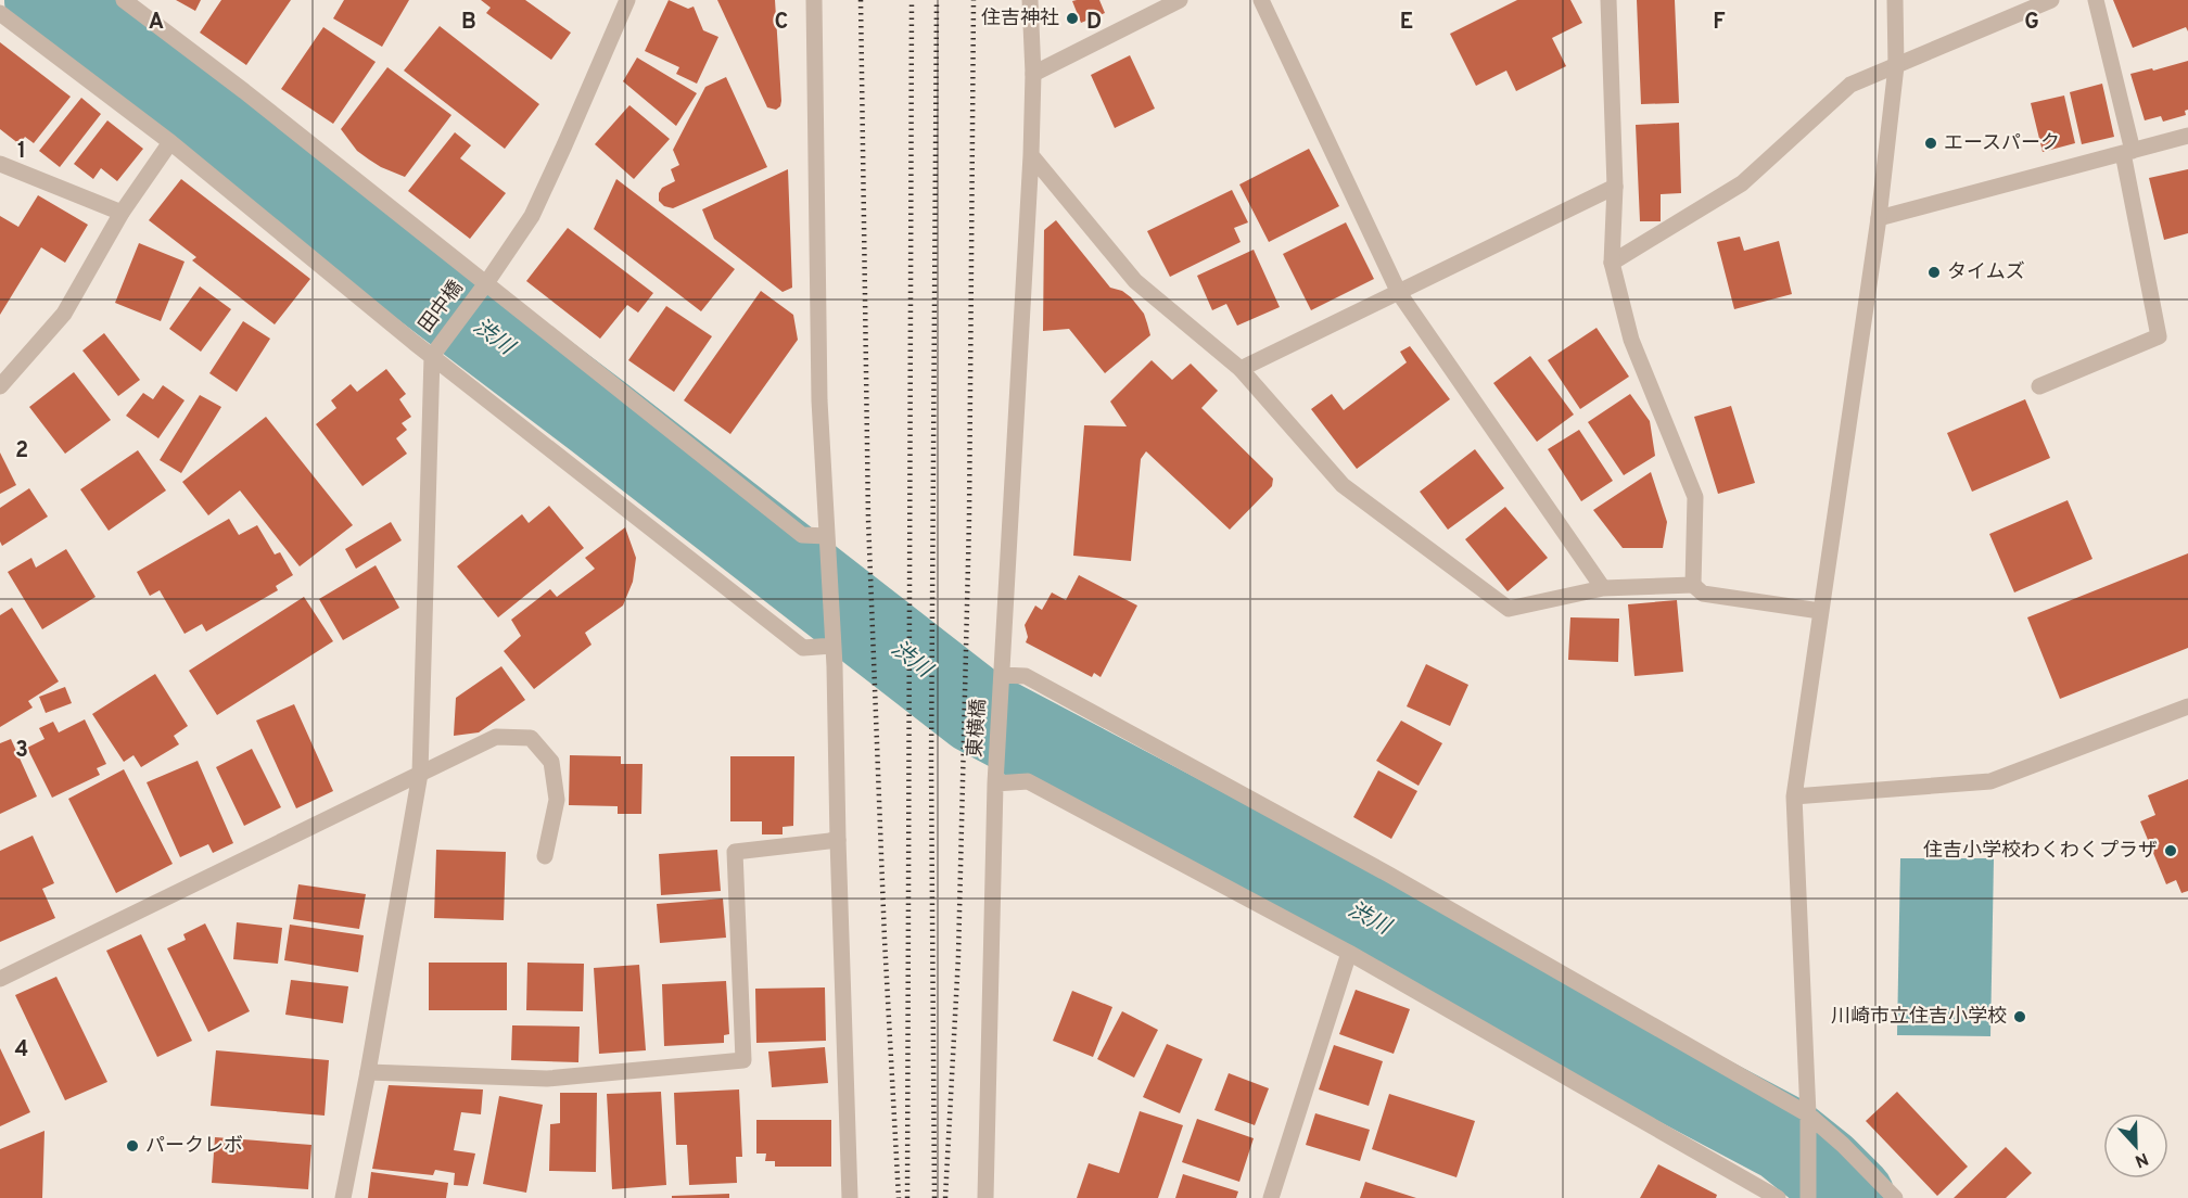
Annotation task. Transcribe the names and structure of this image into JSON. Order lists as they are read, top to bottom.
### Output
{
  "streets": {
    "street": ["田中橋", "東横橋"]
  },
  "water": ["渋川"],
  "places": [
    "住吉神社",
    "エースパーク",
    "タイムズ",
    "住吉小学校わくわくプラザ",
    "川崎市立住吉小学校",
    "パークレボ"
  ],
  "north": "bottom",
  "grid": {
    "columns": [
      "A",
      "B",
      "C",
      "D",
      "E",
      "F",
      "G"
    ],
    "rows": [
      "1",
      "2",
      "3",
      "4"
    ]
  }
}
